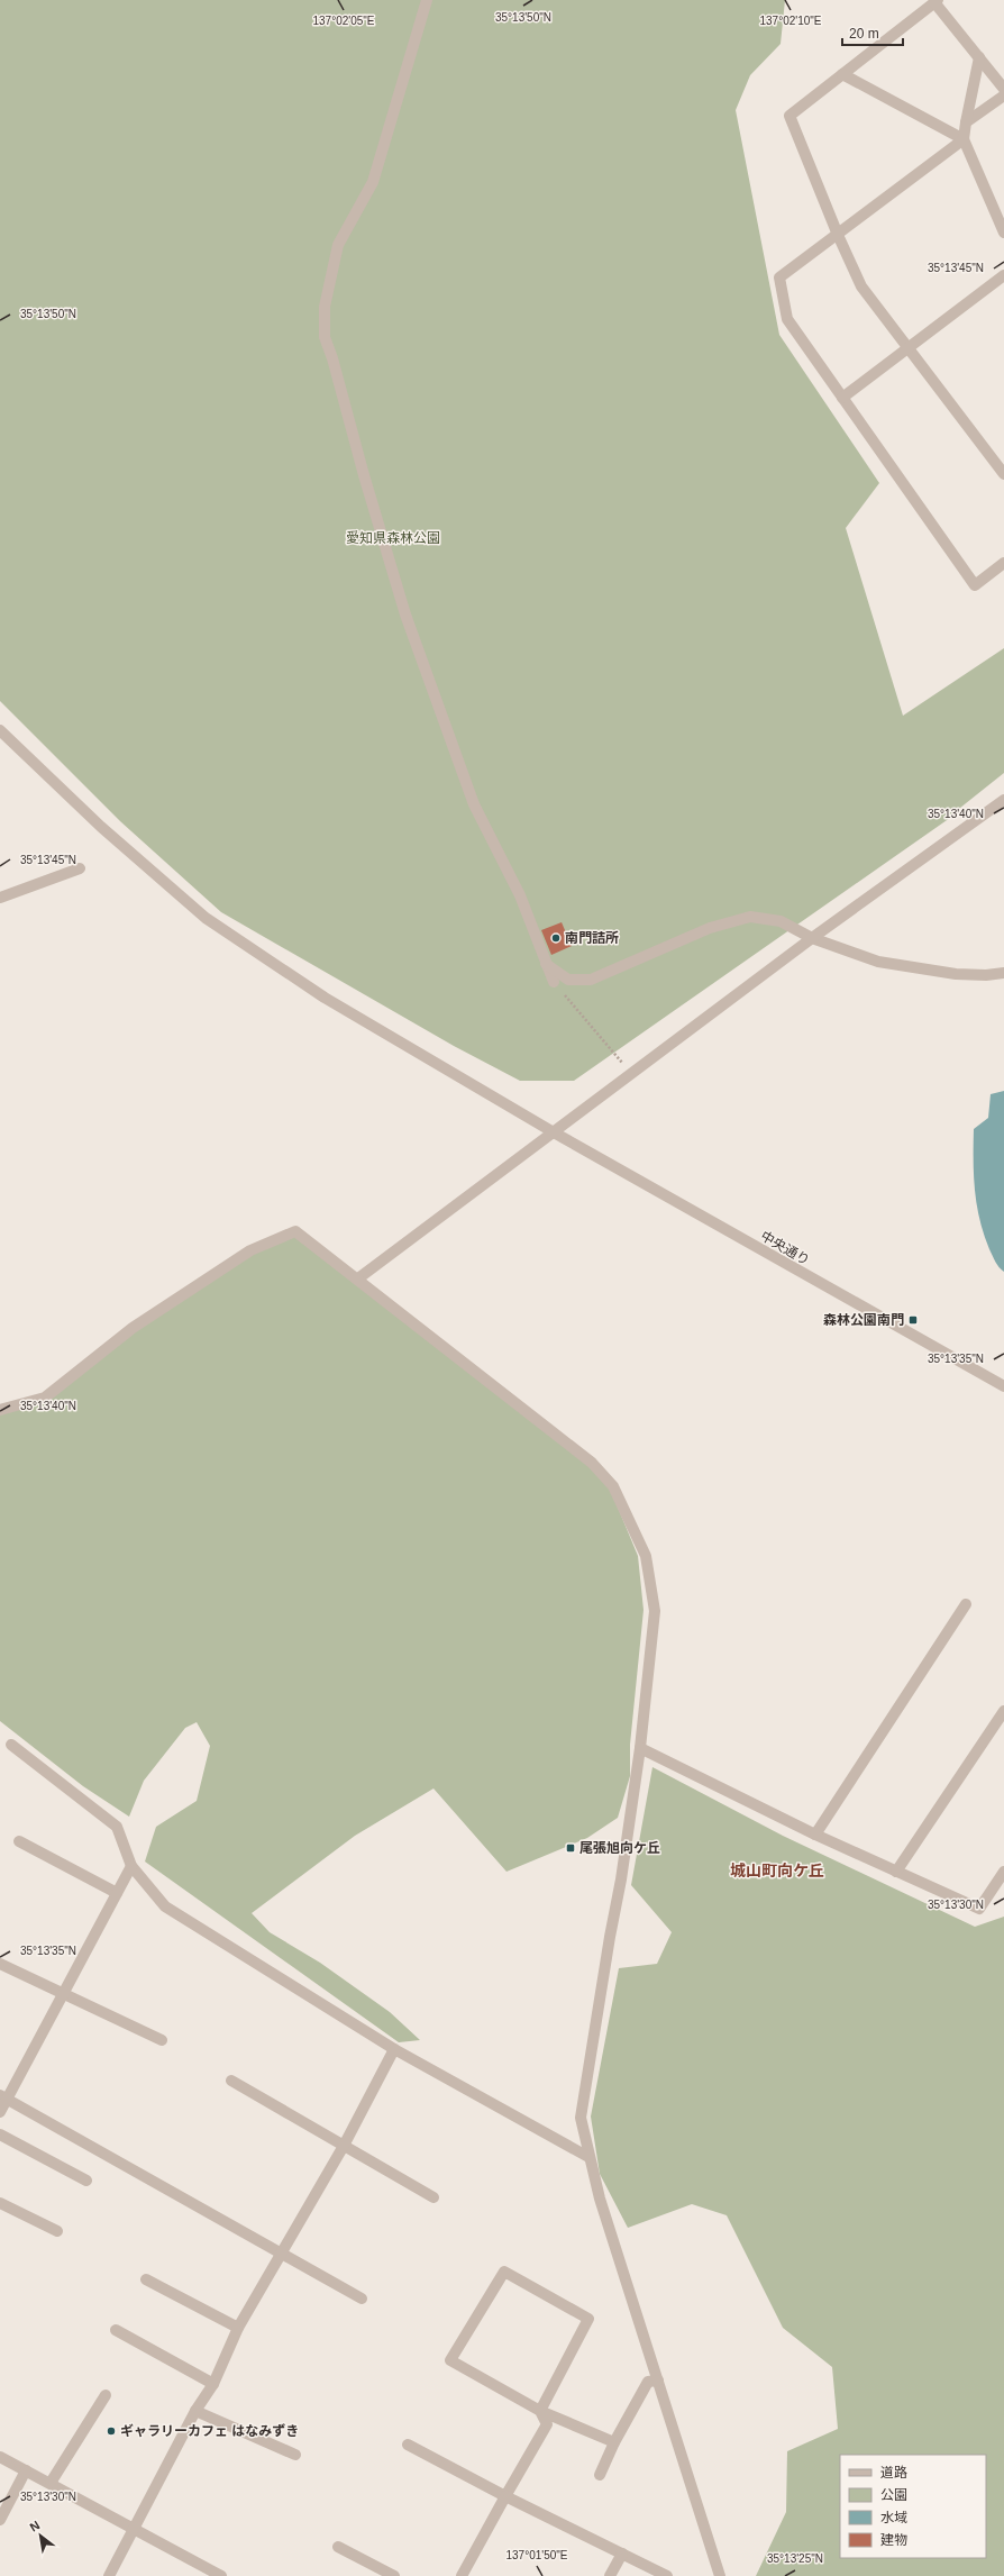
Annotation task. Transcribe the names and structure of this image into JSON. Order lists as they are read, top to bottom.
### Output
{
  "streets": {
    "street": ["中央通り"]
  },
  "districts": ["城山町向ケ丘"],
  "parks": ["愛知県森林公園"],
  "places": {
    "other": ["南門詰所", "ギャラリーカフェ はなみずき"],
    "transit": ["森林公園南門", "尾張旭向ケ丘"]
  },
  "legend": [
    "道路",
    "公園",
    "水域",
    "建物"
  ],
  "scale_bar": "20 m",
  "north": "top left",
  "coordinates": [
    "35°13'50\"N",
    "137°02'05\"E",
    "137°02'10\"E",
    "35°13'45\"N",
    "35°13'40\"N",
    "35°13'35\"N",
    "35°13'30\"N",
    "137°01'50\"E",
    "35°13'25\"N"
  ]
}
